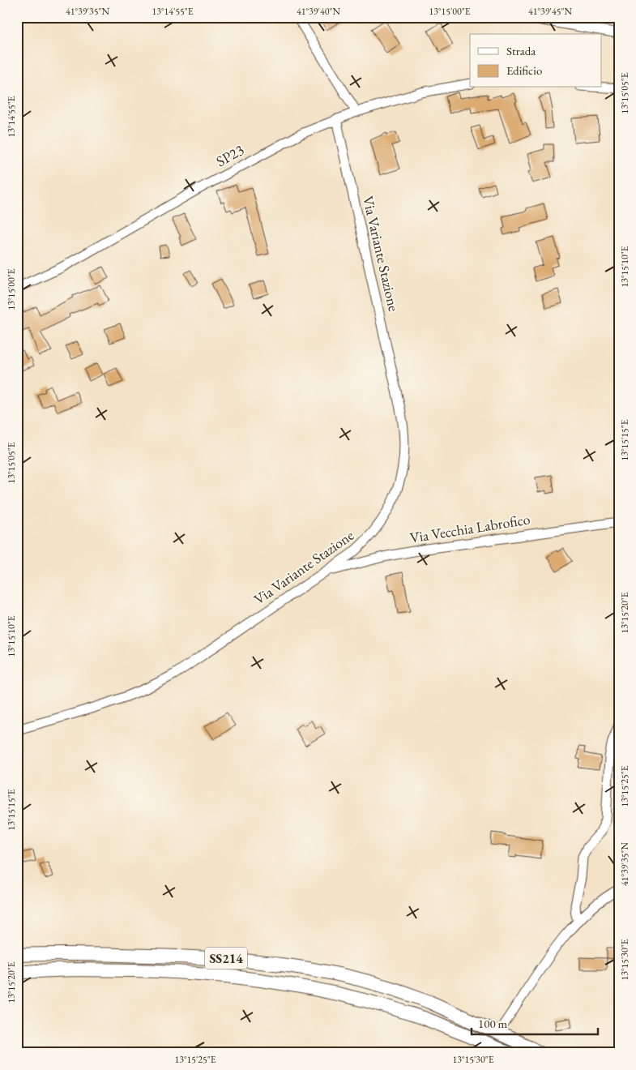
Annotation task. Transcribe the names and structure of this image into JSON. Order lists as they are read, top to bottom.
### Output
{
  "streets": {
    "highway": ["SS214"],
    "street": ["SP23", "Via Variante Stazione", "Via Vecchia Labrofico"]
  },
  "crossings": [
    ["SP23", "Via Variante Stazione"],
    ["Via Variante Stazione", "Via Vecchia Labrofico"]
  ],
  "legend": ["Strada", "Edificio"],
  "scale_bar": "100 m",
  "coordinates": [
    "41°39'35\"N",
    "13°14'55\"E",
    "41°39'40\"N",
    "13°15'00\"E",
    "41°39'45\"N",
    "13°15'05\"E",
    "13°15'10\"E",
    "13°15'15\"E",
    "13°15'20\"E",
    "13°15'25\"E",
    "13°15'30\"E"
  ]
}
